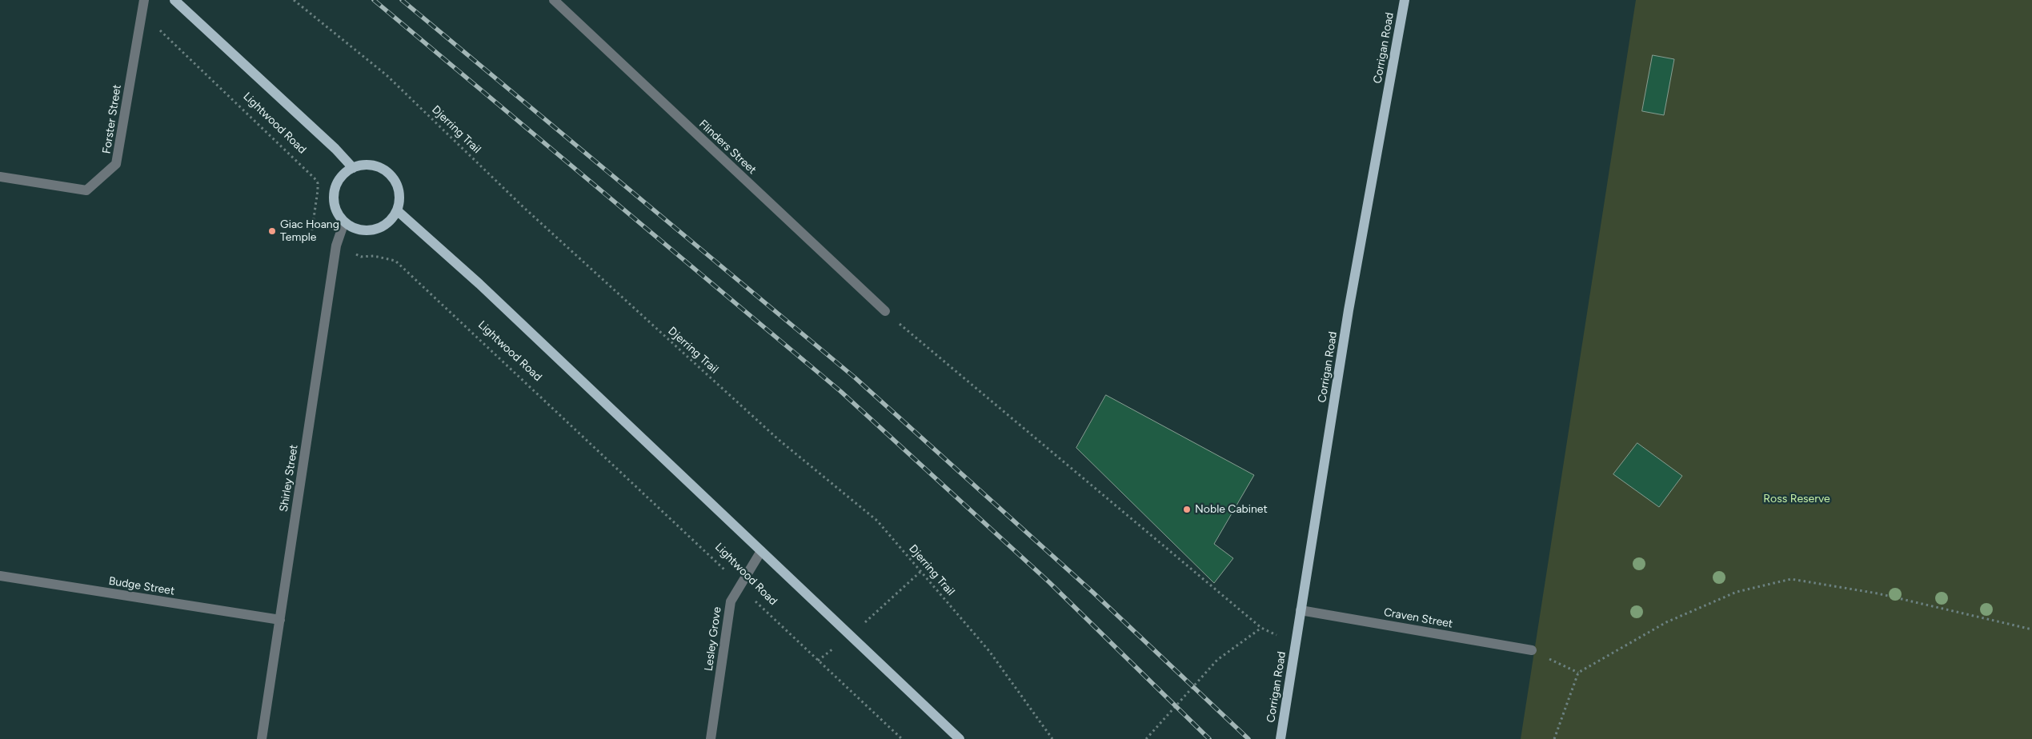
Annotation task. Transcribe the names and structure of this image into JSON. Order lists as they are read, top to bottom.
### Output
{
  "streets": {
    "main road": ["Corrigan Road", "Lightwood Road"],
    "street": [
      "Forster Street",
      "Flinders Street",
      "Shirley Street",
      "Budge Street",
      "Craven Street",
      "Lesley Grove"
    ],
    "path": ["Djerring Trail"]
  },
  "crossings": [
    ["Corrigan Road", "Craven Street"],
    ["Forster Street", "Lightwood Road"],
    ["Lightwood Road", "Shirley Street"],
    ["Lightwood Road", "Lesley Grove"],
    ["Shirley Street", "Budge Street"]
  ],
  "parks": ["Ross Reserve"],
  "places": ["Giac Hoang Temple", "Noble Cabinet"]
}
